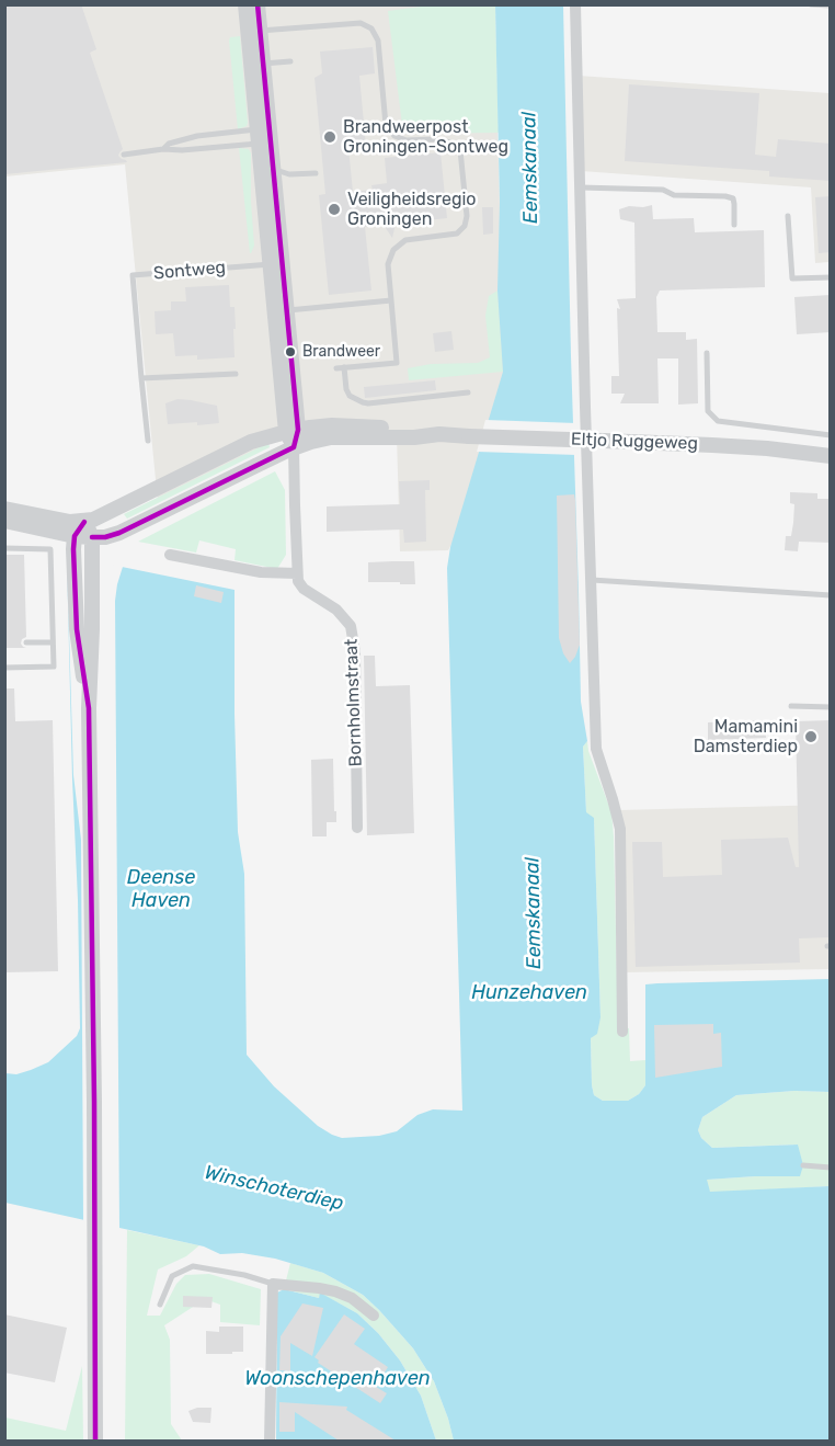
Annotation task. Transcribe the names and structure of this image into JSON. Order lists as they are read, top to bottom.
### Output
{
  "streets": {
    "street": ["Eltjo Ruggeweg", "Bornholmstraat"],
    "lane": ["Sontweg"]
  },
  "water": [
    "Eemskanaal",
    "Deense Haven",
    "Hunzehaven",
    "Winschoterdiep",
    "Woonschepenhaven"
  ],
  "places": [
    "Brandweerpost Groningen-Sontweg",
    "Veiligheidsregio Groningen",
    "Brandweer",
    "Mamamini Damsterdiep"
  ]
}
